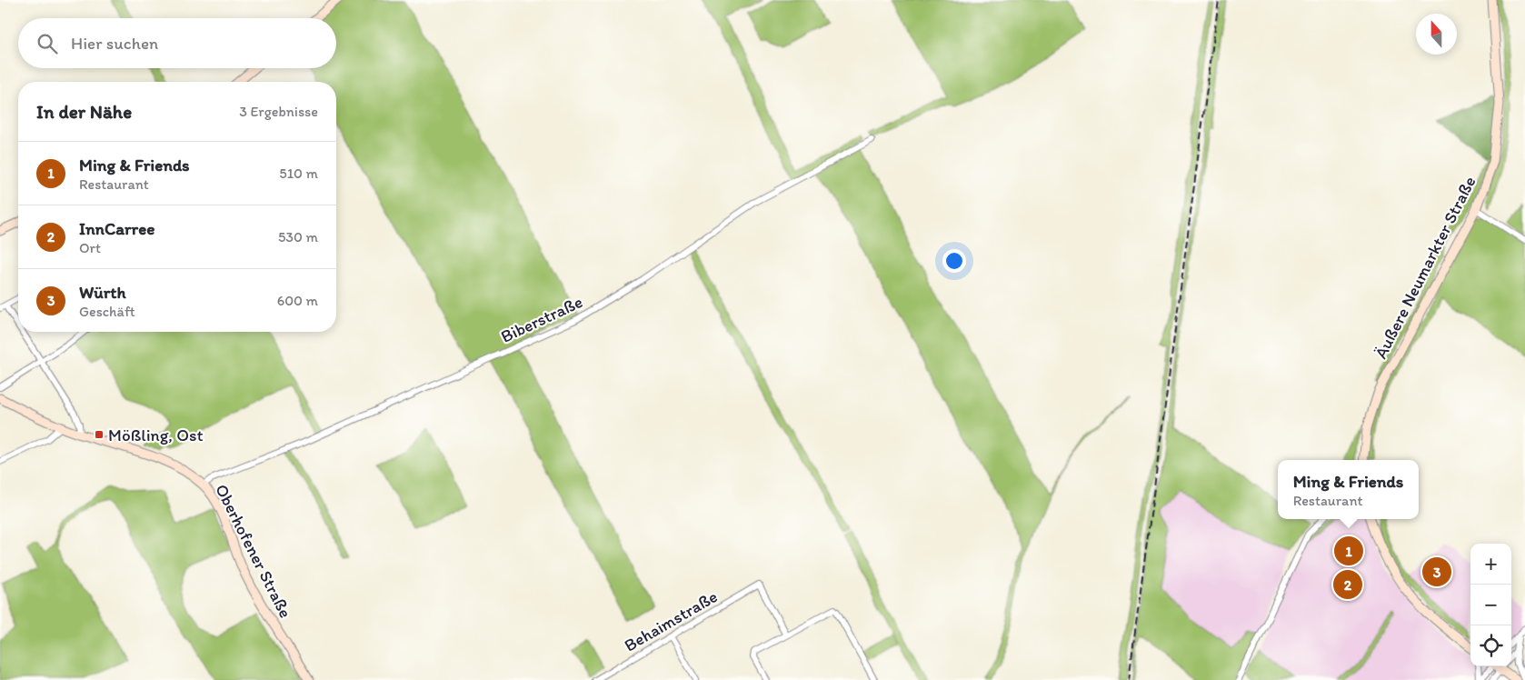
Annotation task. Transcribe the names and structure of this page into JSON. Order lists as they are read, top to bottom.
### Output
{
  "streets": {
    "main road": ["Äußere Neumarkter Straße", "Oberhofener Straße"],
    "street": ["Biberstraße", "Behaimstraße"]
  },
  "crossings": [
    ["Biberstraße", "Oberhofener Straße"]
  ],
  "places": {
    "transit": ["Mößling, Ost"]
  },
  "north": "top",
  "page": {
    "search": "Hier suchen",
    "heading": ["In der Nähe", "3 Ergebnisse"],
    "list": [
      {
        "mark": "1",
        "name": "Ming & Friends",
        "note": "Restaurant",
        "value": "510 m"
      },
      {
        "mark": "2",
        "name": "InnCarree",
        "note": "Ort",
        "value": "530 m"
      },
      {
        "mark": "3",
        "name": "Würth",
        "note": "Geschäft",
        "value": "600 m"
      }
    ],
    "popup": ["Ming & Friends", "Restaurant"],
    "pins": ["1", "3", "2"],
    "map_buttons": ["+", "−"]
  }
}
